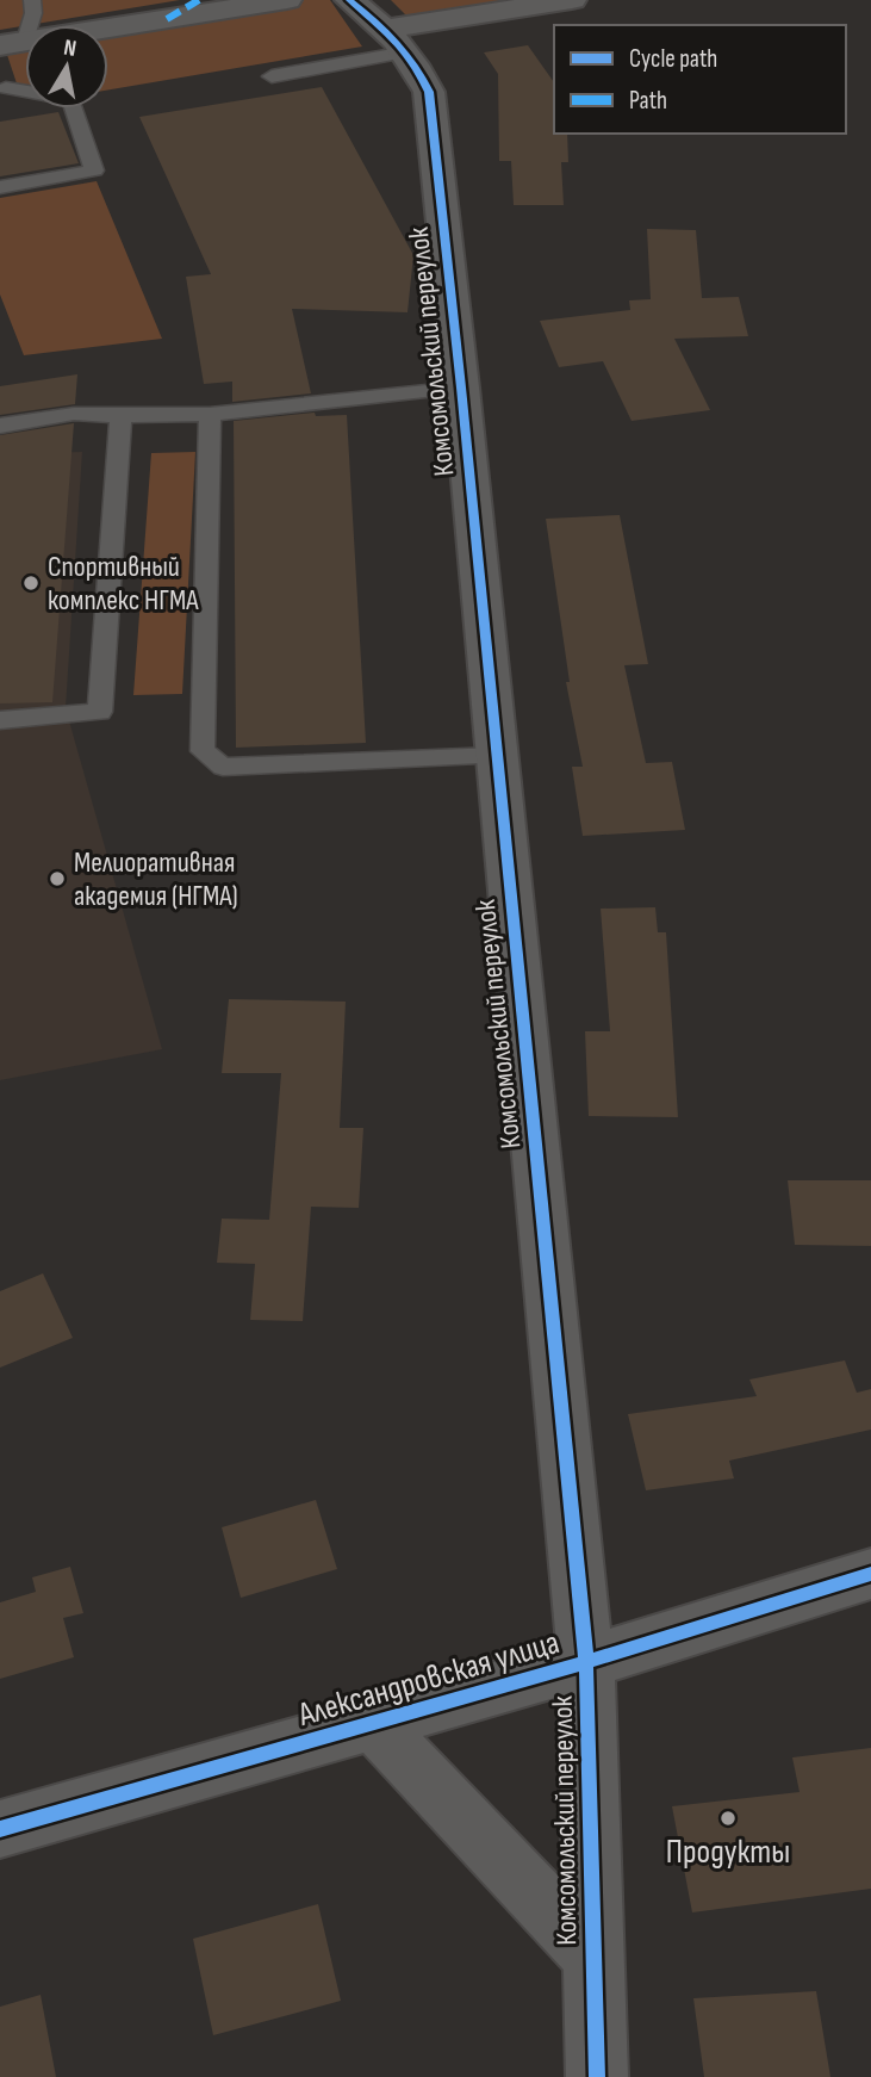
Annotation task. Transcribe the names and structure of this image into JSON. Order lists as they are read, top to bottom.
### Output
{
  "streets": {
    "street": ["Комсомольский переулок", "Александровская улица"]
  },
  "crossings": [
    ["Комсомольский переулок", "Александровская улица"]
  ],
  "places": ["Спортивный комплекс НГМА", "Мелиоративная академия (НГМА)", "Продукты"],
  "legend": ["Cycle path", "Path"],
  "north": "top"
}
